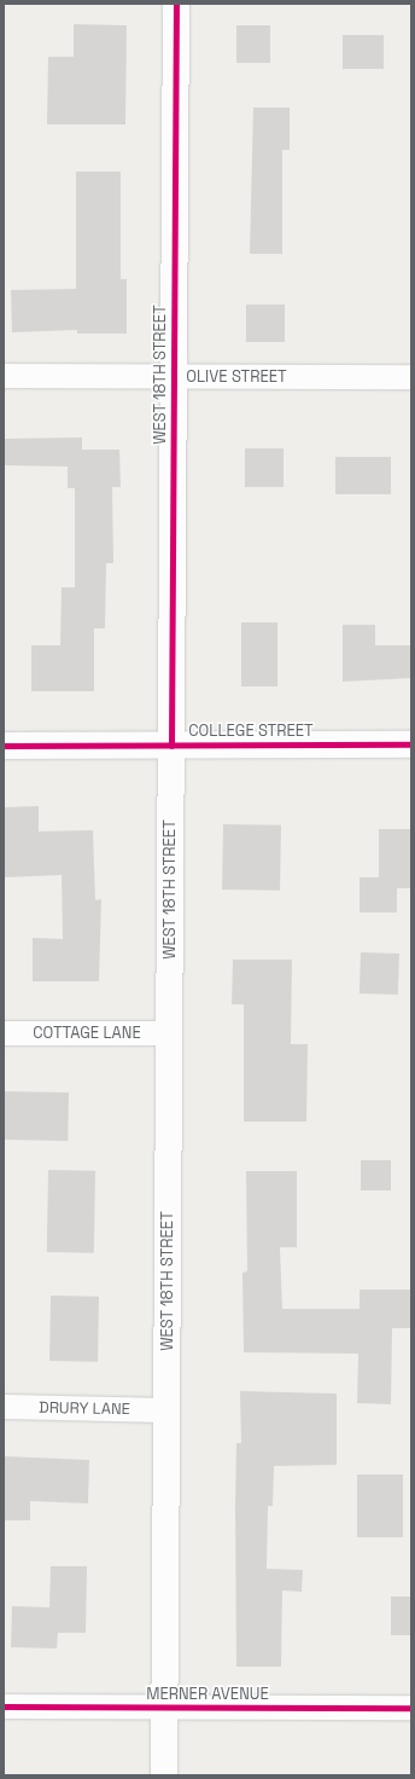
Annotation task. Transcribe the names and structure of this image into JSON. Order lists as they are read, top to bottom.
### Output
{
  "streets": {
    "main road": ["WEST 18TH STREET", "COLLEGE STREET"],
    "street": [
      "OLIVE STREET",
      "COTTAGE LANE",
      "DRURY LANE",
      "MERNER AVENUE"
    ]
  },
  "crossings": [
    ["WEST 18TH STREET", "OLIVE STREET"],
    ["WEST 18TH STREET", "COLLEGE STREET"],
    ["WEST 18TH STREET", "COTTAGE LANE"],
    ["WEST 18TH STREET", "DRURY LANE"],
    ["WEST 18TH STREET", "MERNER AVENUE"]
  ]
}
